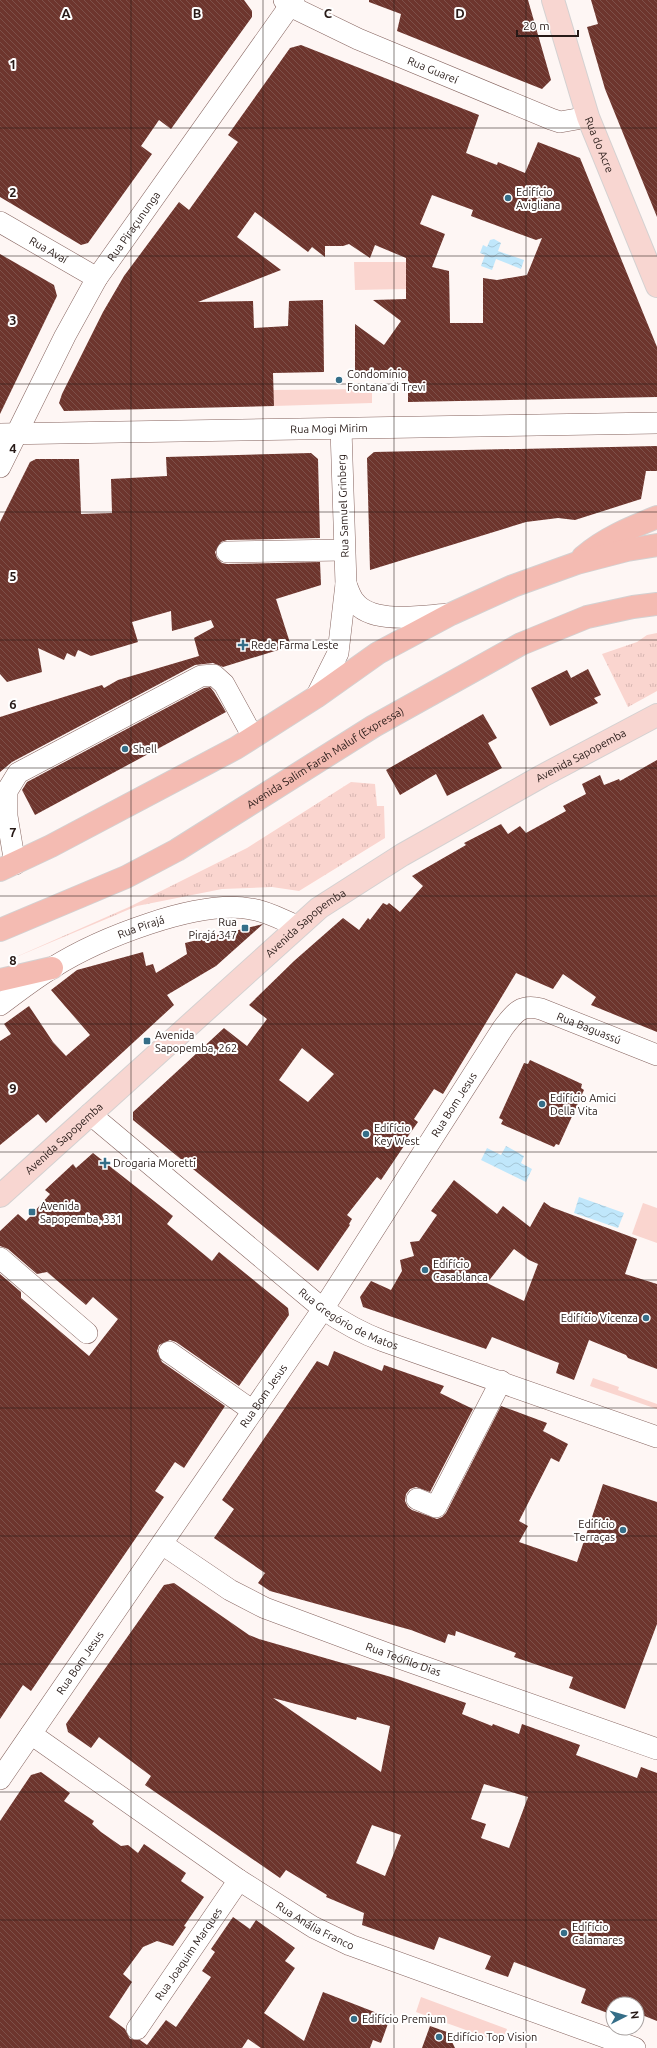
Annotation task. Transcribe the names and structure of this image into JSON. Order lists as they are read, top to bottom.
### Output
{
  "streets": {
    "highway": ["Avenida Salim Farah Maluf (Expressa)"],
    "main road": ["Rua do Acre", "Avenida Sapopemba"],
    "street": [
      "Rua Guareí",
      "Rua Piraçununga",
      "Rua Avaí",
      "Rua Mogi Mirim",
      "Rua Samuel Grinberg",
      "Rua Pirajá",
      "Rua Baguassú",
      "Rua Bom Jesus",
      "Rua Gregório de Matos",
      "Rua Teófilo Dias",
      "Rua Anália Franco",
      "Rua Joaquim Marques"
    ]
  },
  "crossings": [
    ["Rua Guareí", "Rua do Acre"],
    ["Rua Guareí", "Rua Piraçununga"],
    ["Rua Piraçununga", "Rua Avaí"],
    ["Rua Piraçununga", "Rua Mogi Mirim"],
    ["Rua Mogi Mirim", "Rua Samuel Grinberg"],
    ["Avenida Sapopemba", "Rua Pirajá"],
    ["Avenida Sapopemba", "Rua Gregório de Matos"],
    ["Rua Baguassú", "Rua Bom Jesus"],
    ["Rua Bom Jesus", "Rua Gregório de Matos"],
    ["Rua Bom Jesus", "Rua Teófilo Dias"],
    ["Rua Bom Jesus", "Rua Anália Franco"],
    ["Rua Anália Franco", "Rua Joaquim Marques"]
  ],
  "places": {
    "other": [
      "Edifício Avigliana",
      "Condomínio Fontana di Trevi",
      "Shell",
      "Edifício Amici Della Vita",
      "Edifício Key West",
      "Edifício Casablanca",
      "Edifício Vicenza",
      "Edifício Terraças",
      "Edifício Calamares",
      "Edifício Premium",
      "Edifício Top Vision"
    ],
    "health": ["Rede Farma Leste", "Drogaria Moretti"],
    "transit": ["Rua Pirajá 347", "Avenida Sapopemba, 262", "Avenida Sapopemba, 331"]
  },
  "scale_bar": "20 m",
  "north": "right",
  "grid": {
    "columns": [
      "A",
      "B",
      "C",
      "D"
    ],
    "rows": [
      "1",
      "2",
      "3",
      "4",
      "5",
      "6",
      "7",
      "8",
      "9"
    ]
  }
}
